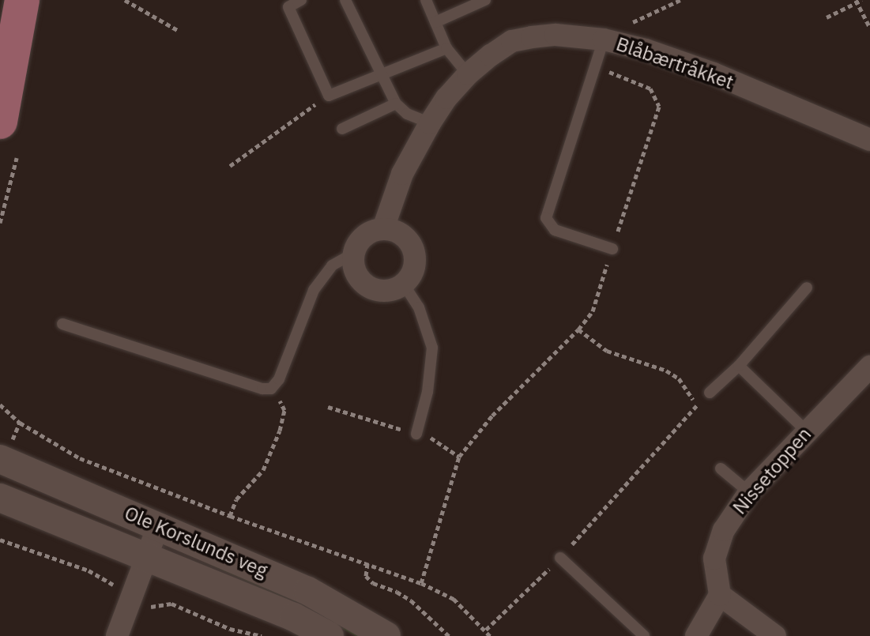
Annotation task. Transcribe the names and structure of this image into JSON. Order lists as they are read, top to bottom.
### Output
{
  "streets": {
    "street": ["Blåbærtråkket", "Nissetoppen", "Ole Korslunds veg"]
  }
}
